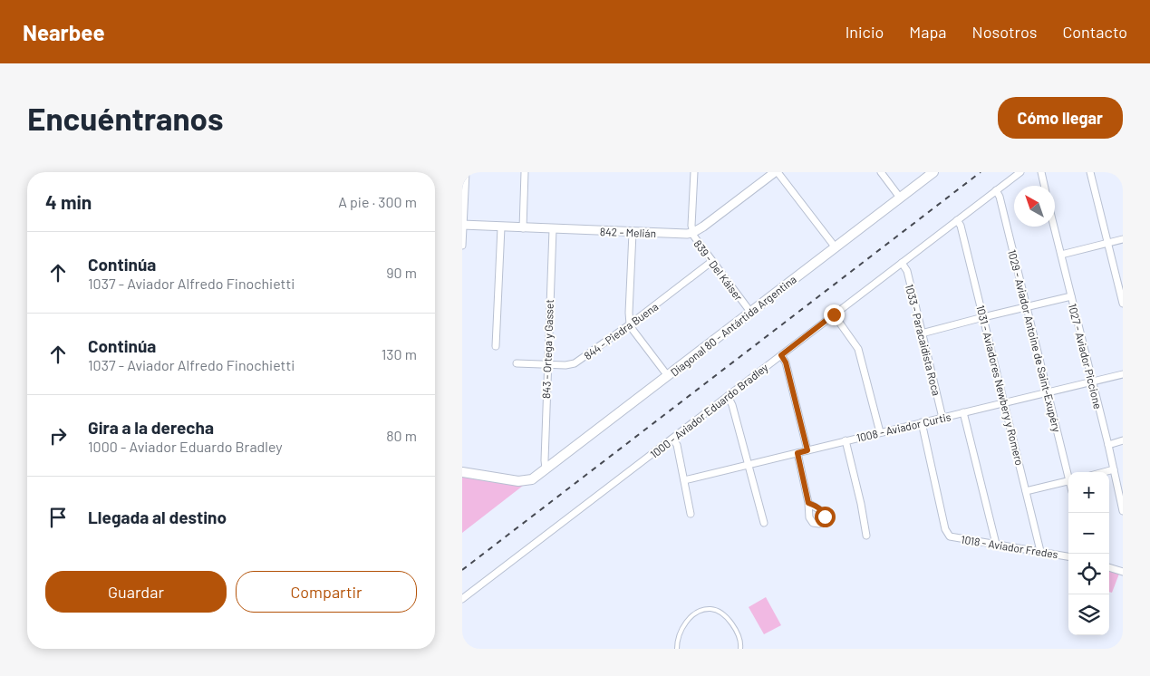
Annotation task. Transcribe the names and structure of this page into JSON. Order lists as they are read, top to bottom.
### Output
{
  "streets": {
    "main road": ["Diagonal 80 - Antártida Argentina"],
    "street": [
      "842 - Melián",
      "839 - Del Káiser",
      "844 - Piedra Buena",
      "1033 - Paracaidista Roca",
      "1029 - Aviador Antoine de Saint-Exupéry",
      "843 - Ortega y Gasset",
      "1027 - Aviador Piccione",
      "1031 - Aviadores Newbery y Romero",
      "1000 - Aviador Eduardo Bradley",
      "1008 - Aviador Curtis",
      "1018 - Aviador Fredes"
    ]
  },
  "crossings": [
    ["842 - Melián", "839 - Del Káiser"],
    ["842 - Melián", "843 - Ortega y Gasset"],
    ["839 - Del Káiser", "Diagonal 80 - Antártida Argentina"],
    ["839 - Del Káiser", "844 - Piedra Buena"],
    ["Diagonal 80 - Antártida Argentina", "843 - Ortega y Gasset"],
    ["844 - Piedra Buena", "843 - Ortega y Gasset"],
    ["1033 - Paracaidista Roca", "1000 - Aviador Eduardo Bradley"],
    ["1033 - Paracaidista Roca", "1008 - Aviador Curtis"],
    ["1029 - Aviador Antoine de Saint-Exupéry", "1000 - Aviador Eduardo Bradley"],
    ["1029 - Aviador Antoine de Saint-Exupéry", "1008 - Aviador Curtis"],
    ["1027 - Aviador Piccione", "1008 - Aviador Curtis"],
    ["1031 - Aviadores Newbery y Romero", "1000 - Aviador Eduardo Bradley"],
    ["1031 - Aviadores Newbery y Romero", "1008 - Aviador Curtis"],
    ["1031 - Aviadores Newbery y Romero", "1018 - Aviador Fredes"],
    ["1008 - Aviador Curtis", "1018 - Aviador Fredes"]
  ],
  "north": "top left",
  "page": {
    "header": "Nearbee",
    "nav": [
      "Inicio",
      "Mapa",
      "Nosotros",
      "Contacto"
    ],
    "buttons": [
      "Cómo llegar",
      ["Guardar", "Compartir"]
    ],
    "title": "Encuéntranos",
    "heading": ["4 min", "A pie · 300 m"],
    "list": [
      ["Continúa", "1037 - Aviador Alfredo Finochietti", "90 m"],
      ["Continúa", "1037 - Aviador Alfredo Finochietti", "130 m"],
      ["Gira a la derecha", "1000 - Aviador Eduardo Bradley", "80 m"],
      "Llegada al destino"
    ],
    "map_buttons": ["+", "−"]
  }
}
